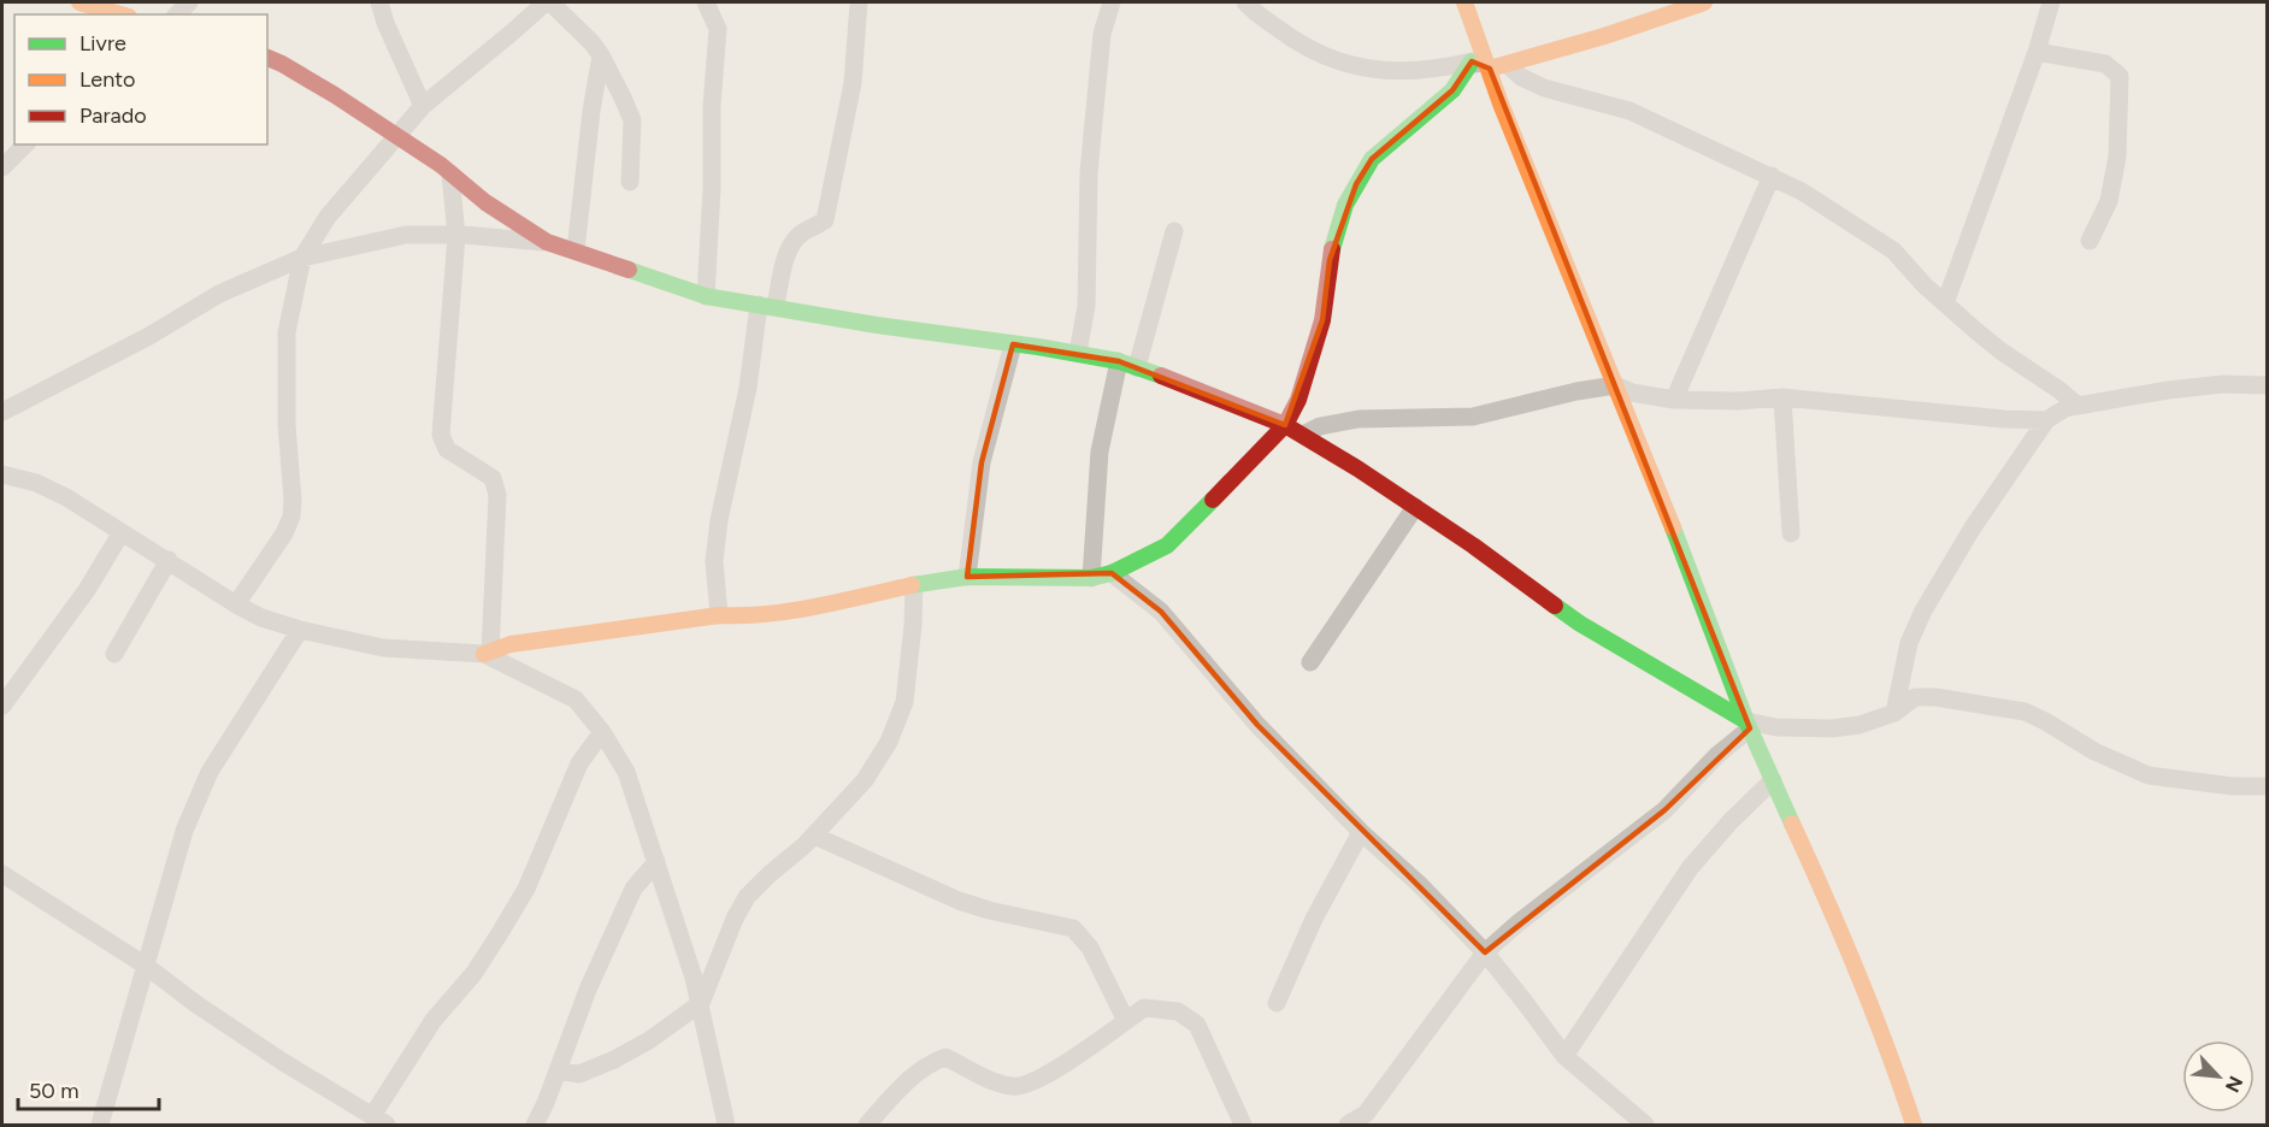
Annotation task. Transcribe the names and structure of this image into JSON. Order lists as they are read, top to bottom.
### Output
{
  "legend": ["Livre", "Lento", "Parado"],
  "scale_bar": "50 m",
  "north": "bottom right"
}
